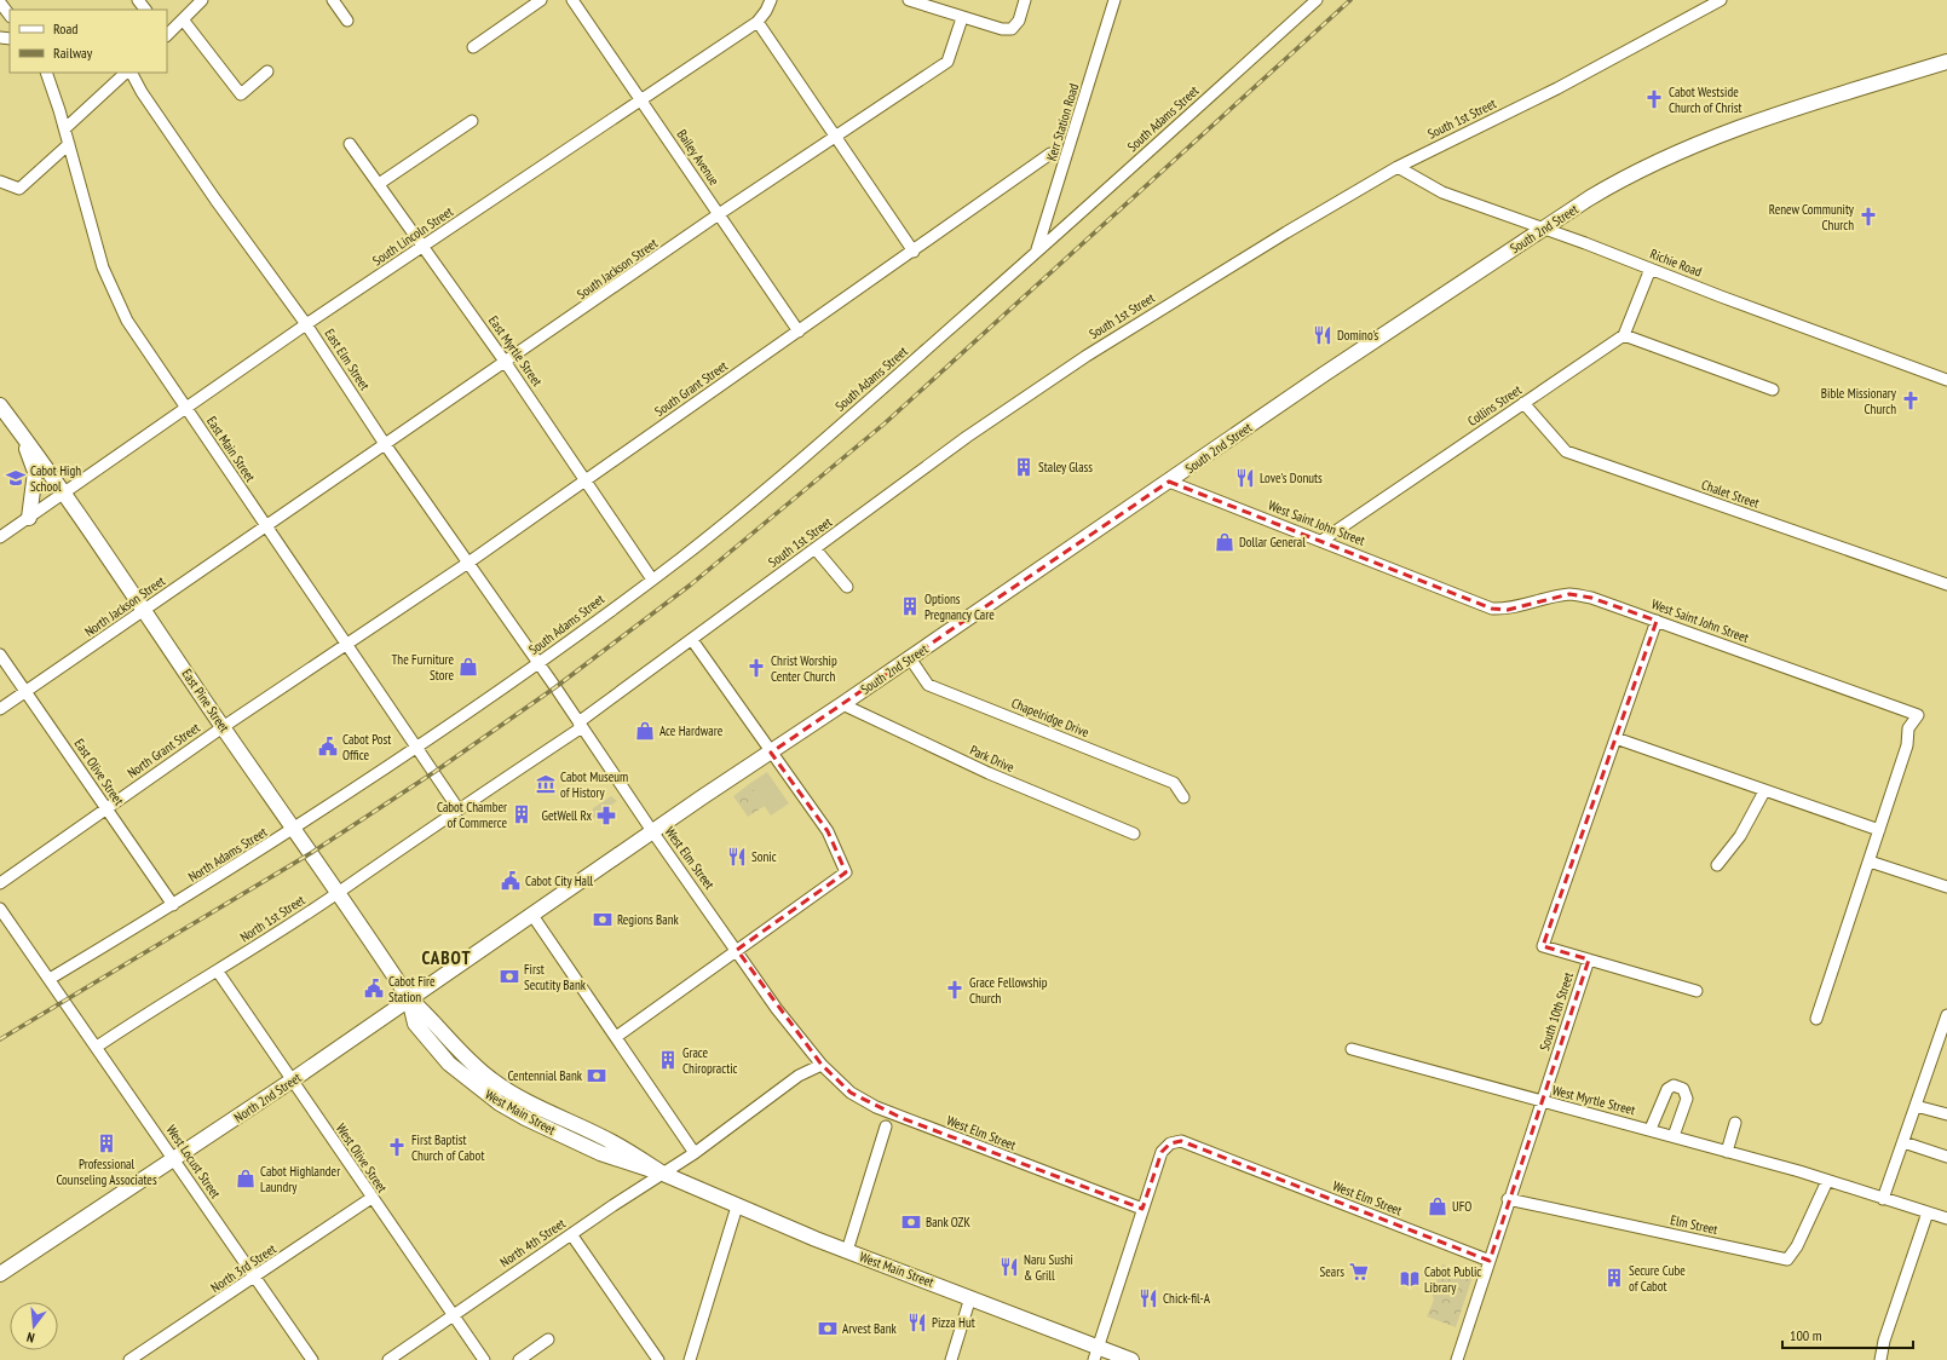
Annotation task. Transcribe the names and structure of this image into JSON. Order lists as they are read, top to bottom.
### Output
{
  "streets": {
    "main road": [
      "South 2nd Street",
      "East Pine Street",
      "North 2nd Street",
      "West Main Street"
    ],
    "street": [
      "South Adams Street",
      "South 1st Street",
      "Kerr Station Road",
      "Bailey Avenue",
      "South Lincoln Street",
      "Richie Road",
      "South Jackson Street",
      "East Myrtle Street",
      "East Elm Street",
      "South Grant Street",
      "Collins Street",
      "East Main Street",
      "Chalet Street",
      "West Saint John Street",
      "North Jackson Street",
      "Chapelridge Drive",
      "North Grant Street",
      "Park Drive",
      "East Olive Street",
      "North Adams Street",
      "West Elm Street",
      "North 1st Street",
      "South 10th Street",
      "West Myrtle Street",
      "West Olive Street",
      "West Locust Street",
      "Elm Street",
      "North 4th Street",
      "North 3rd Street"
    ]
  },
  "crossings": [
    ["South Adams Street", "Kerr Station Road"],
    ["South Adams Street", "East Myrtle Street"],
    ["South Adams Street", "East Elm Street"],
    ["South Adams Street", "East Main Street"],
    ["South Adams Street", "North Adams Street"],
    ["South Adams Street", "West Elm Street"],
    ["South 1st Street", "Richie Road"],
    ["South 1st Street", "East Main Street"],
    ["South 1st Street", "West Elm Street"],
    ["South 1st Street", "North 1st Street"],
    ["Bailey Avenue", "South Lincoln Street"],
    ["Bailey Avenue", "South Jackson Street"],
    ["Bailey Avenue", "South Grant Street"],
    ["South 2nd Street", "Richie Road"],
    ["South 2nd Street", "West Saint John Street"],
    ["South 2nd Street", "Chapelridge Drive"],
    ["South 2nd Street", "Park Drive"],
    ["South 2nd Street", "West Elm Street"],
    ["South 2nd Street", "North 2nd Street"],
    ["South Lincoln Street", "East Myrtle Street"],
    ["South Lincoln Street", "East Elm Street"],
    ["South Lincoln Street", "East Main Street"],
    ["South Lincoln Street", "East Pine Street"],
    ["South Jackson Street", "East Myrtle Street"],
    ["South Jackson Street", "East Elm Street"],
    ["South Jackson Street", "East Main Street"],
    ["South Jackson Street", "North Jackson Street"],
    ["East Myrtle Street", "South Grant Street"],
    ["East Elm Street", "South Grant Street"],
    ["East Elm Street", "West Elm Street"],
    ["South Grant Street", "East Main Street"],
    ["South Grant Street", "North Grant Street"],
    ["Collins Street", "Chalet Street"],
    ["Collins Street", "West Saint John Street"],
    ["East Main Street", "North Jackson Street"],
    ["East Main Street", "North Grant Street"],
    ["East Main Street", "North Adams Street"],
    ["East Main Street", "North 1st Street"],
    ["West Saint John Street", "South 10th Street"],
    ["North Jackson Street", "East Pine Street"],
    ["North Jackson Street", "East Olive Street"],
    ["East Pine Street", "North Grant Street"],
    ["East Pine Street", "North Adams Street"],
    ["East Pine Street", "North 1st Street"],
    ["East Pine Street", "North 2nd Street"],
    ["East Pine Street", "West Main Street"],
    ["North Grant Street", "East Olive Street"],
    ["East Olive Street", "North Adams Street"],
    ["North Adams Street", "West Locust Street"],
    ["West Elm Street", "South 10th Street"],
    ["West Elm Street", "North 4th Street"],
    ["North 1st Street", "West Olive Street"],
    ["North 1st Street", "West Locust Street"],
    ["South 10th Street", "West Myrtle Street"],
    ["South 10th Street", "Elm Street"],
    ["North 2nd Street", "West Main Street"],
    ["North 2nd Street", "West Olive Street"],
    ["North 2nd Street", "West Locust Street"],
    ["West Myrtle Street", "Elm Street"],
    ["West Main Street", "North 4th Street"],
    ["West Olive Street", "North 4th Street"],
    ["West Olive Street", "North 3rd Street"],
    ["West Locust Street", "North 3rd Street"]
  ],
  "districts": ["CABOT"],
  "places": {
    "church": [
      "Cabot Westside Church of Christ",
      "Renew Community Church",
      "Bible Missionary Church",
      "Christ Worship Center Church",
      "Grace Fellowship Church",
      "First Baptist Church of Cabot"
    ],
    "restaurant": [
      "Domino's",
      "Love's Donuts",
      "Sonic",
      "Naru Sushi & Grill",
      "Chick-fil-A",
      "Pizza Hut"
    ],
    "building": [
      "Staley Glass",
      "Options Pregnancy Care",
      "Cabot Chamber of Commerce",
      "Grace Chiropractic",
      "Professional Counseling Associates",
      "Secure Cube of Cabot"
    ],
    "school or university": ["Cabot High School"],
    "shop": [
      "Dollar General",
      "The Furniture Store",
      "Ace Hardware",
      "Cabot Highlander Laundry",
      "UFO"
    ],
    "public building": ["Cabot Post Office", "Cabot City Hall", "Cabot Fire Station"],
    "museum": ["Cabot Museum of History"],
    "pharmacy": ["GetWell Rx"],
    "bank": [
      "Regions Bank",
      "First Secutity Bank",
      "Centennial Bank",
      "Bank OZK",
      "Arvest Bank"
    ],
    "supermarket": ["Sears"],
    "library": ["Cabot Public Library"]
  },
  "legend": ["Road", "Railway"],
  "scale_bar": "100 m",
  "north": "bottom"
}
